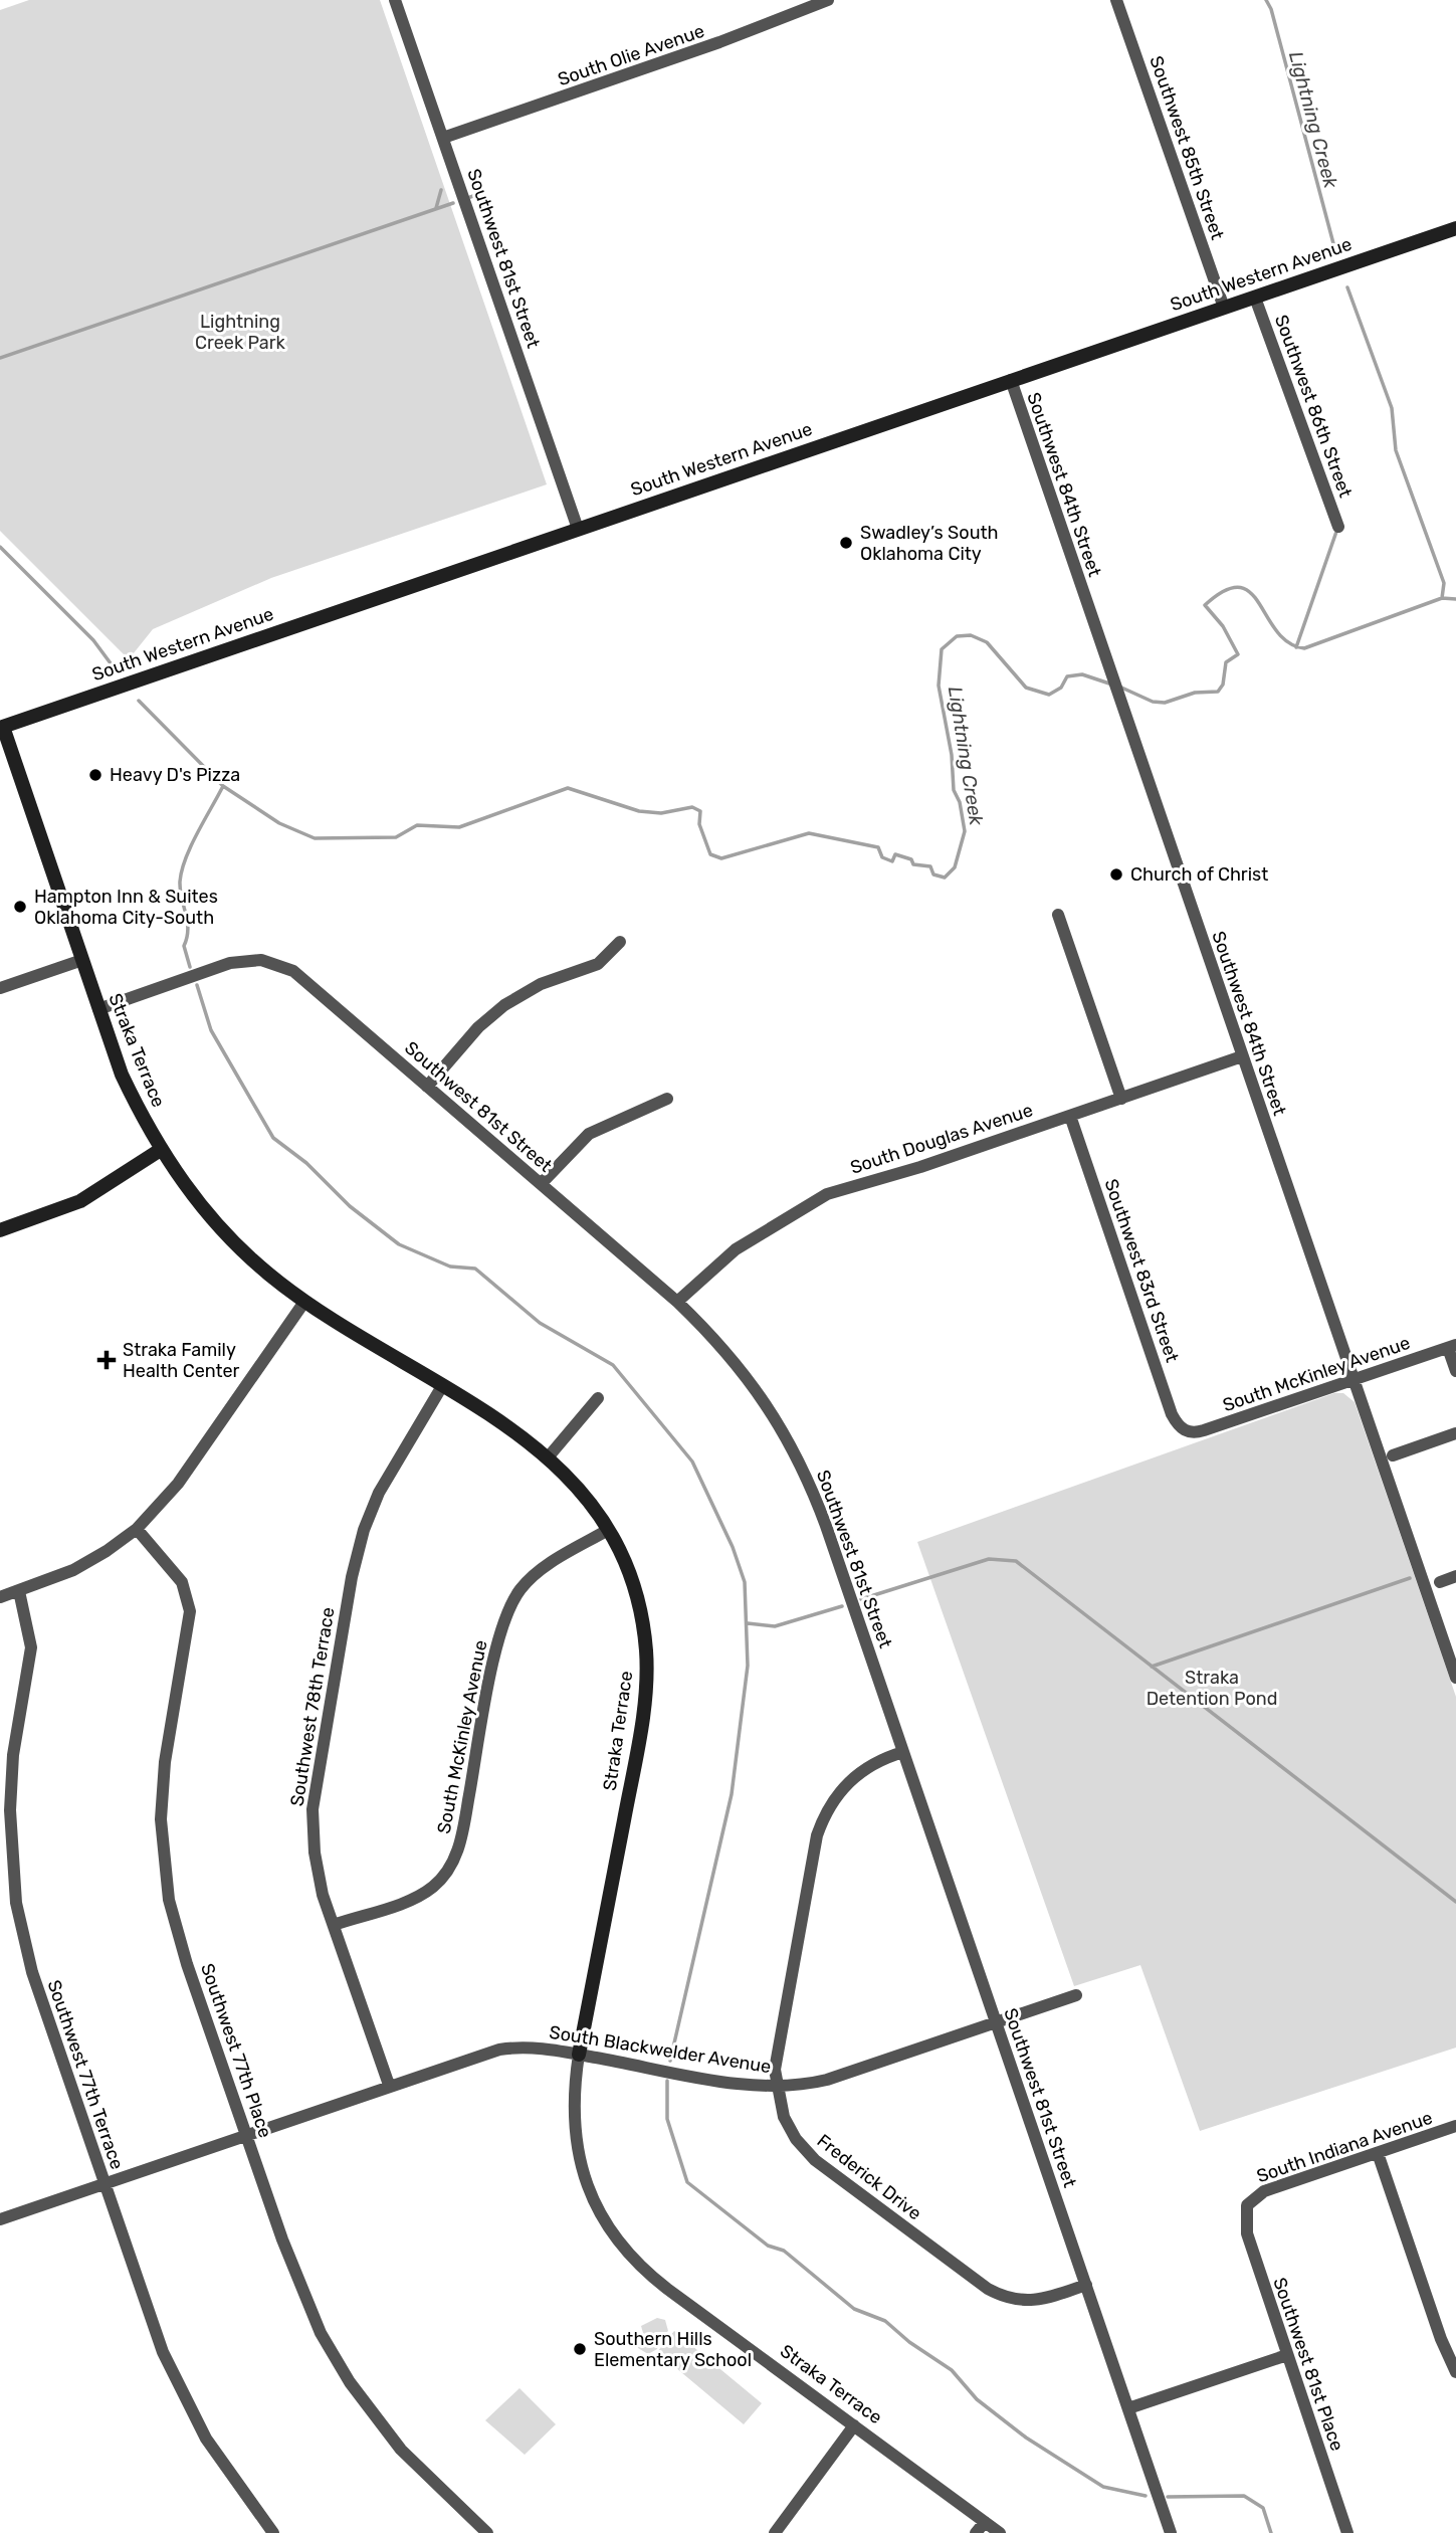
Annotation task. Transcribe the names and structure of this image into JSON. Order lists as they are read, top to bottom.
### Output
{
  "streets": {
    "street": [
      "South Olie Avenue",
      "Southwest 85th Street",
      "Southwest 81st Street",
      "South Western Avenue",
      "Southwest 86th Street",
      "Southwest 84th Street",
      "Straka Terrace",
      "South Douglas Avenue",
      "Southwest 83rd Street",
      "South McKinley Avenue",
      "Southwest 78th Terrace",
      "South Blackwelder Avenue",
      "Southwest 77th Place",
      "Southwest 77th Terrace",
      "South Indiana Avenue",
      "Frederick Drive",
      "Southwest 81st Place"
    ]
  },
  "crossings": [
    ["South Olie Avenue", "Southwest 81st Street"],
    ["Southwest 85th Street", "South Western Avenue"],
    ["Southwest 81st Street", "South Western Avenue"],
    ["Southwest 81st Street", "Straka Terrace"],
    ["Southwest 81st Street", "South Douglas Avenue"],
    ["Southwest 81st Street", "South Blackwelder Avenue"],
    ["Southwest 81st Street", "Frederick Drive"],
    ["South Western Avenue", "Southwest 86th Street"],
    ["South Western Avenue", "Southwest 84th Street"],
    ["South Western Avenue", "Straka Terrace"],
    ["Southwest 84th Street", "South Douglas Avenue"],
    ["Southwest 84th Street", "South McKinley Avenue"],
    ["Straka Terrace", "South McKinley Avenue"],
    ["Straka Terrace", "Southwest 78th Terrace"],
    ["Straka Terrace", "South Blackwelder Avenue"],
    ["South Douglas Avenue", "Southwest 83rd Street"],
    ["Southwest 83rd Street", "South McKinley Avenue"],
    ["South McKinley Avenue", "Southwest 78th Terrace"],
    ["Southwest 78th Terrace", "South Blackwelder Avenue"],
    ["South Blackwelder Avenue", "Southwest 77th Place"],
    ["South Blackwelder Avenue", "Southwest 77th Terrace"],
    ["South Blackwelder Avenue", "Frederick Drive"],
    ["South Indiana Avenue", "Southwest 81st Place"]
  ],
  "water": ["Lightning Creek"],
  "parks": ["Lightning Creek Park", "Straka Detention Pond"],
  "places": {
    "other": [
      "Swadley’s South Oklahoma City",
      "Heavy D's Pizza",
      "Church of Christ",
      "Hampton Inn & Suites Oklahoma City-South",
      "Southern Hills Elementary School"
    ],
    "health": ["Straka Family Health Center"]
  }
}
